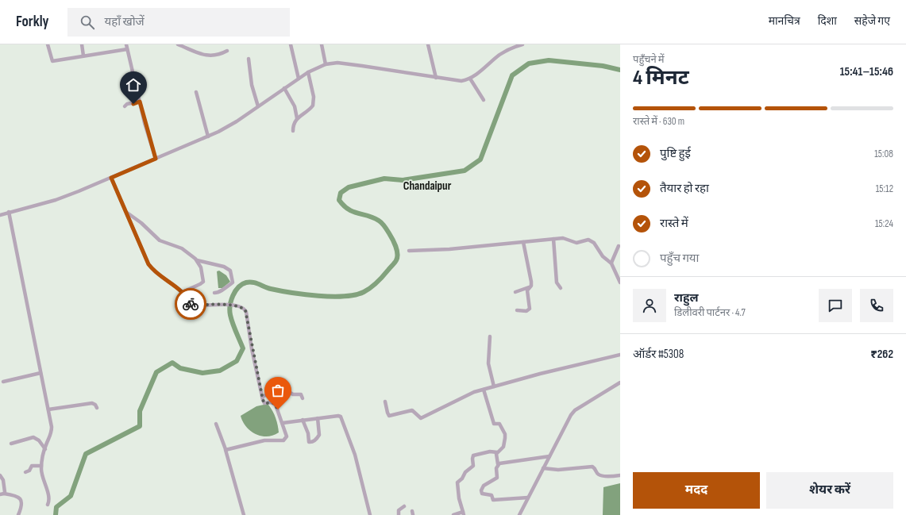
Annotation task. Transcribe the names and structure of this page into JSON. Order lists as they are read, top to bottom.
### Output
{
  "districts": ["Chandaipur"],
  "page": {
    "header": "Forkly",
    "search": "यहाँ खोजें",
    "nav": ["मानचित्र", "दिशा", "सहेजे गए"],
    "heading": ["4 मिनट", "पहुँचने में", "15:41–15:46"],
    "panel": [
      "राहुल",
      "डिलीवरी पार्टनर · 4.7",
      "ऑर्डर #5308",
      "₹262"
    ],
    "bar": "रास्ते में · 630 m",
    "list": [
      ["पुष्टि हुई", "15:08"],
      ["तैयार हो रहा", "15:12"],
      ["रास्ते में", "15:24"],
      "पहुँच गया"
    ],
    "buttons": ["मदद", "शेयर करें"]
  }
}
